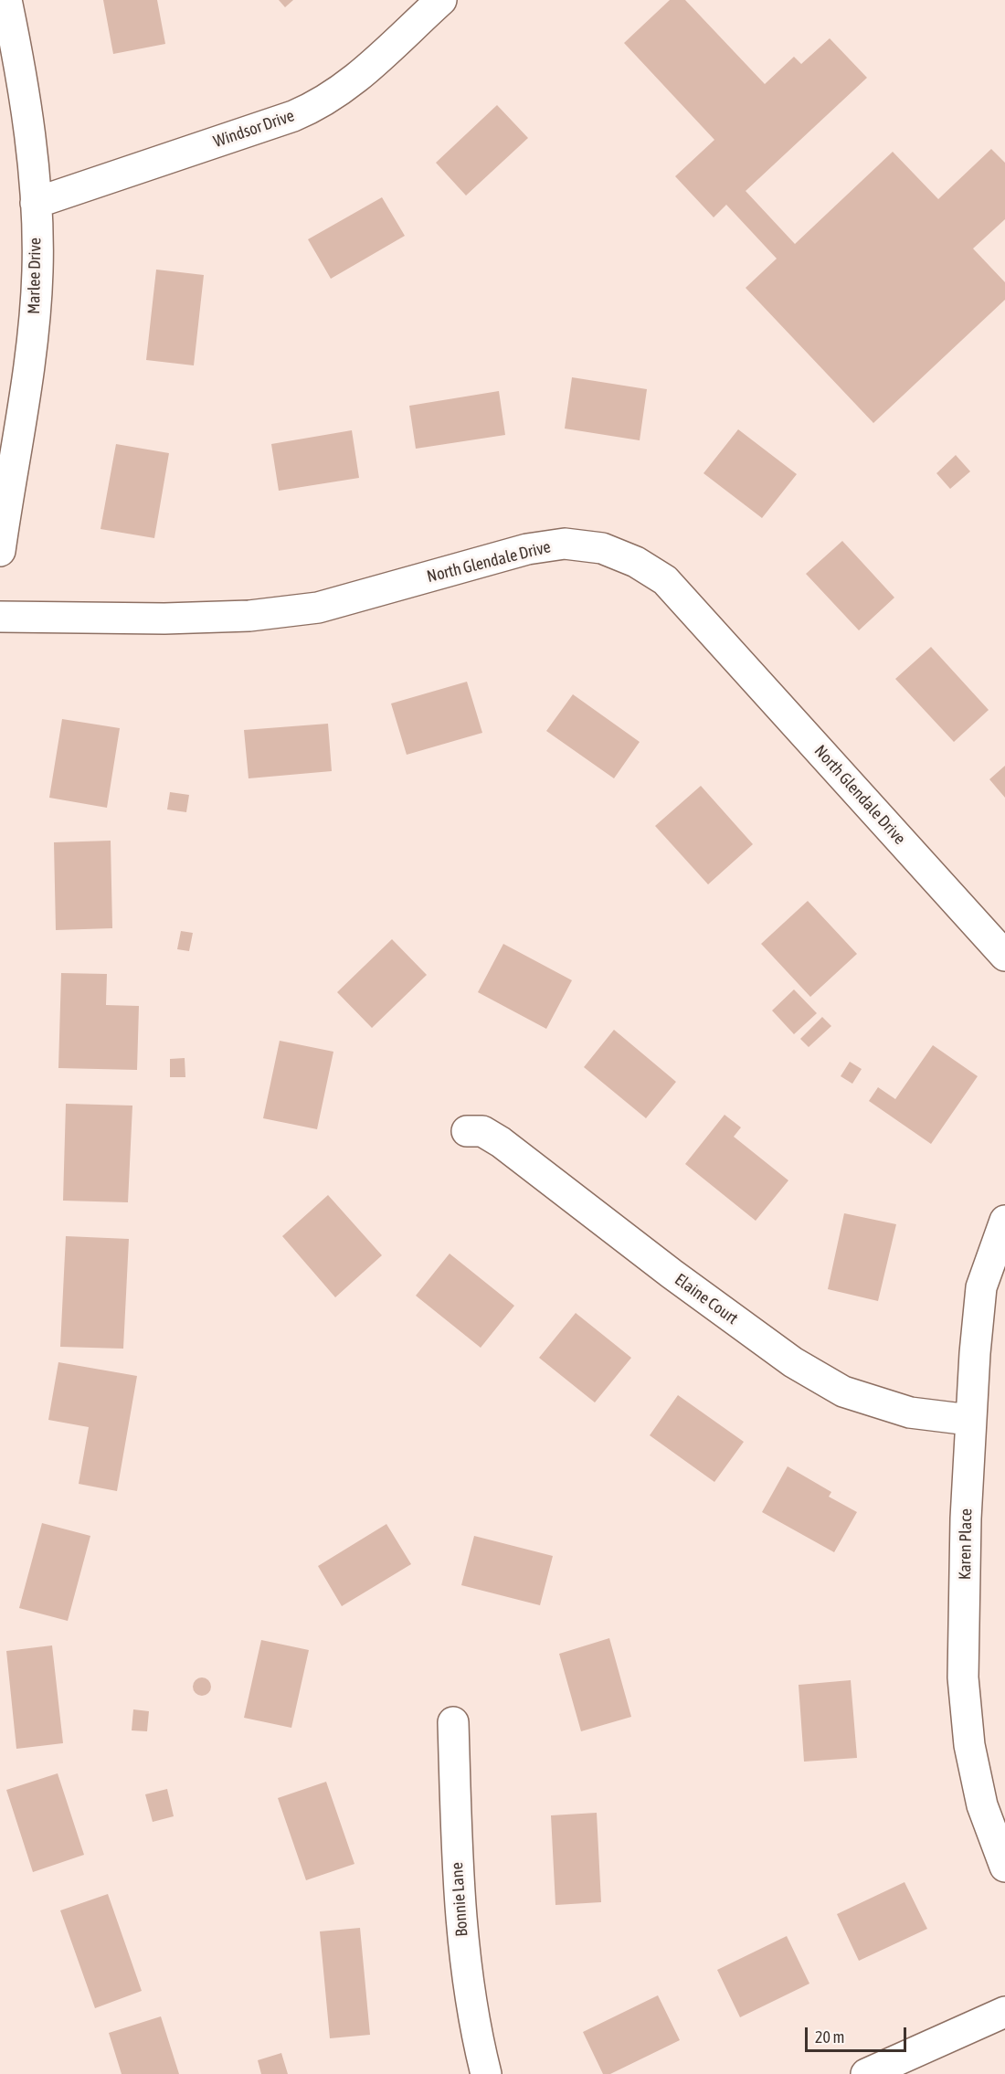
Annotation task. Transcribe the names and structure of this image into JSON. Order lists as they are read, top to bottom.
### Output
{
  "streets": {
    "street": [
      "Windsor Drive",
      "Marlee Drive",
      "North Glendale Drive",
      "Elaine Court",
      "Karen Place",
      "Bonnie Lane"
    ]
  },
  "crossings": [
    ["Windsor Drive", "Marlee Drive"],
    ["Elaine Court", "Karen Place"]
  ],
  "scale_bar": "20 m"
}
